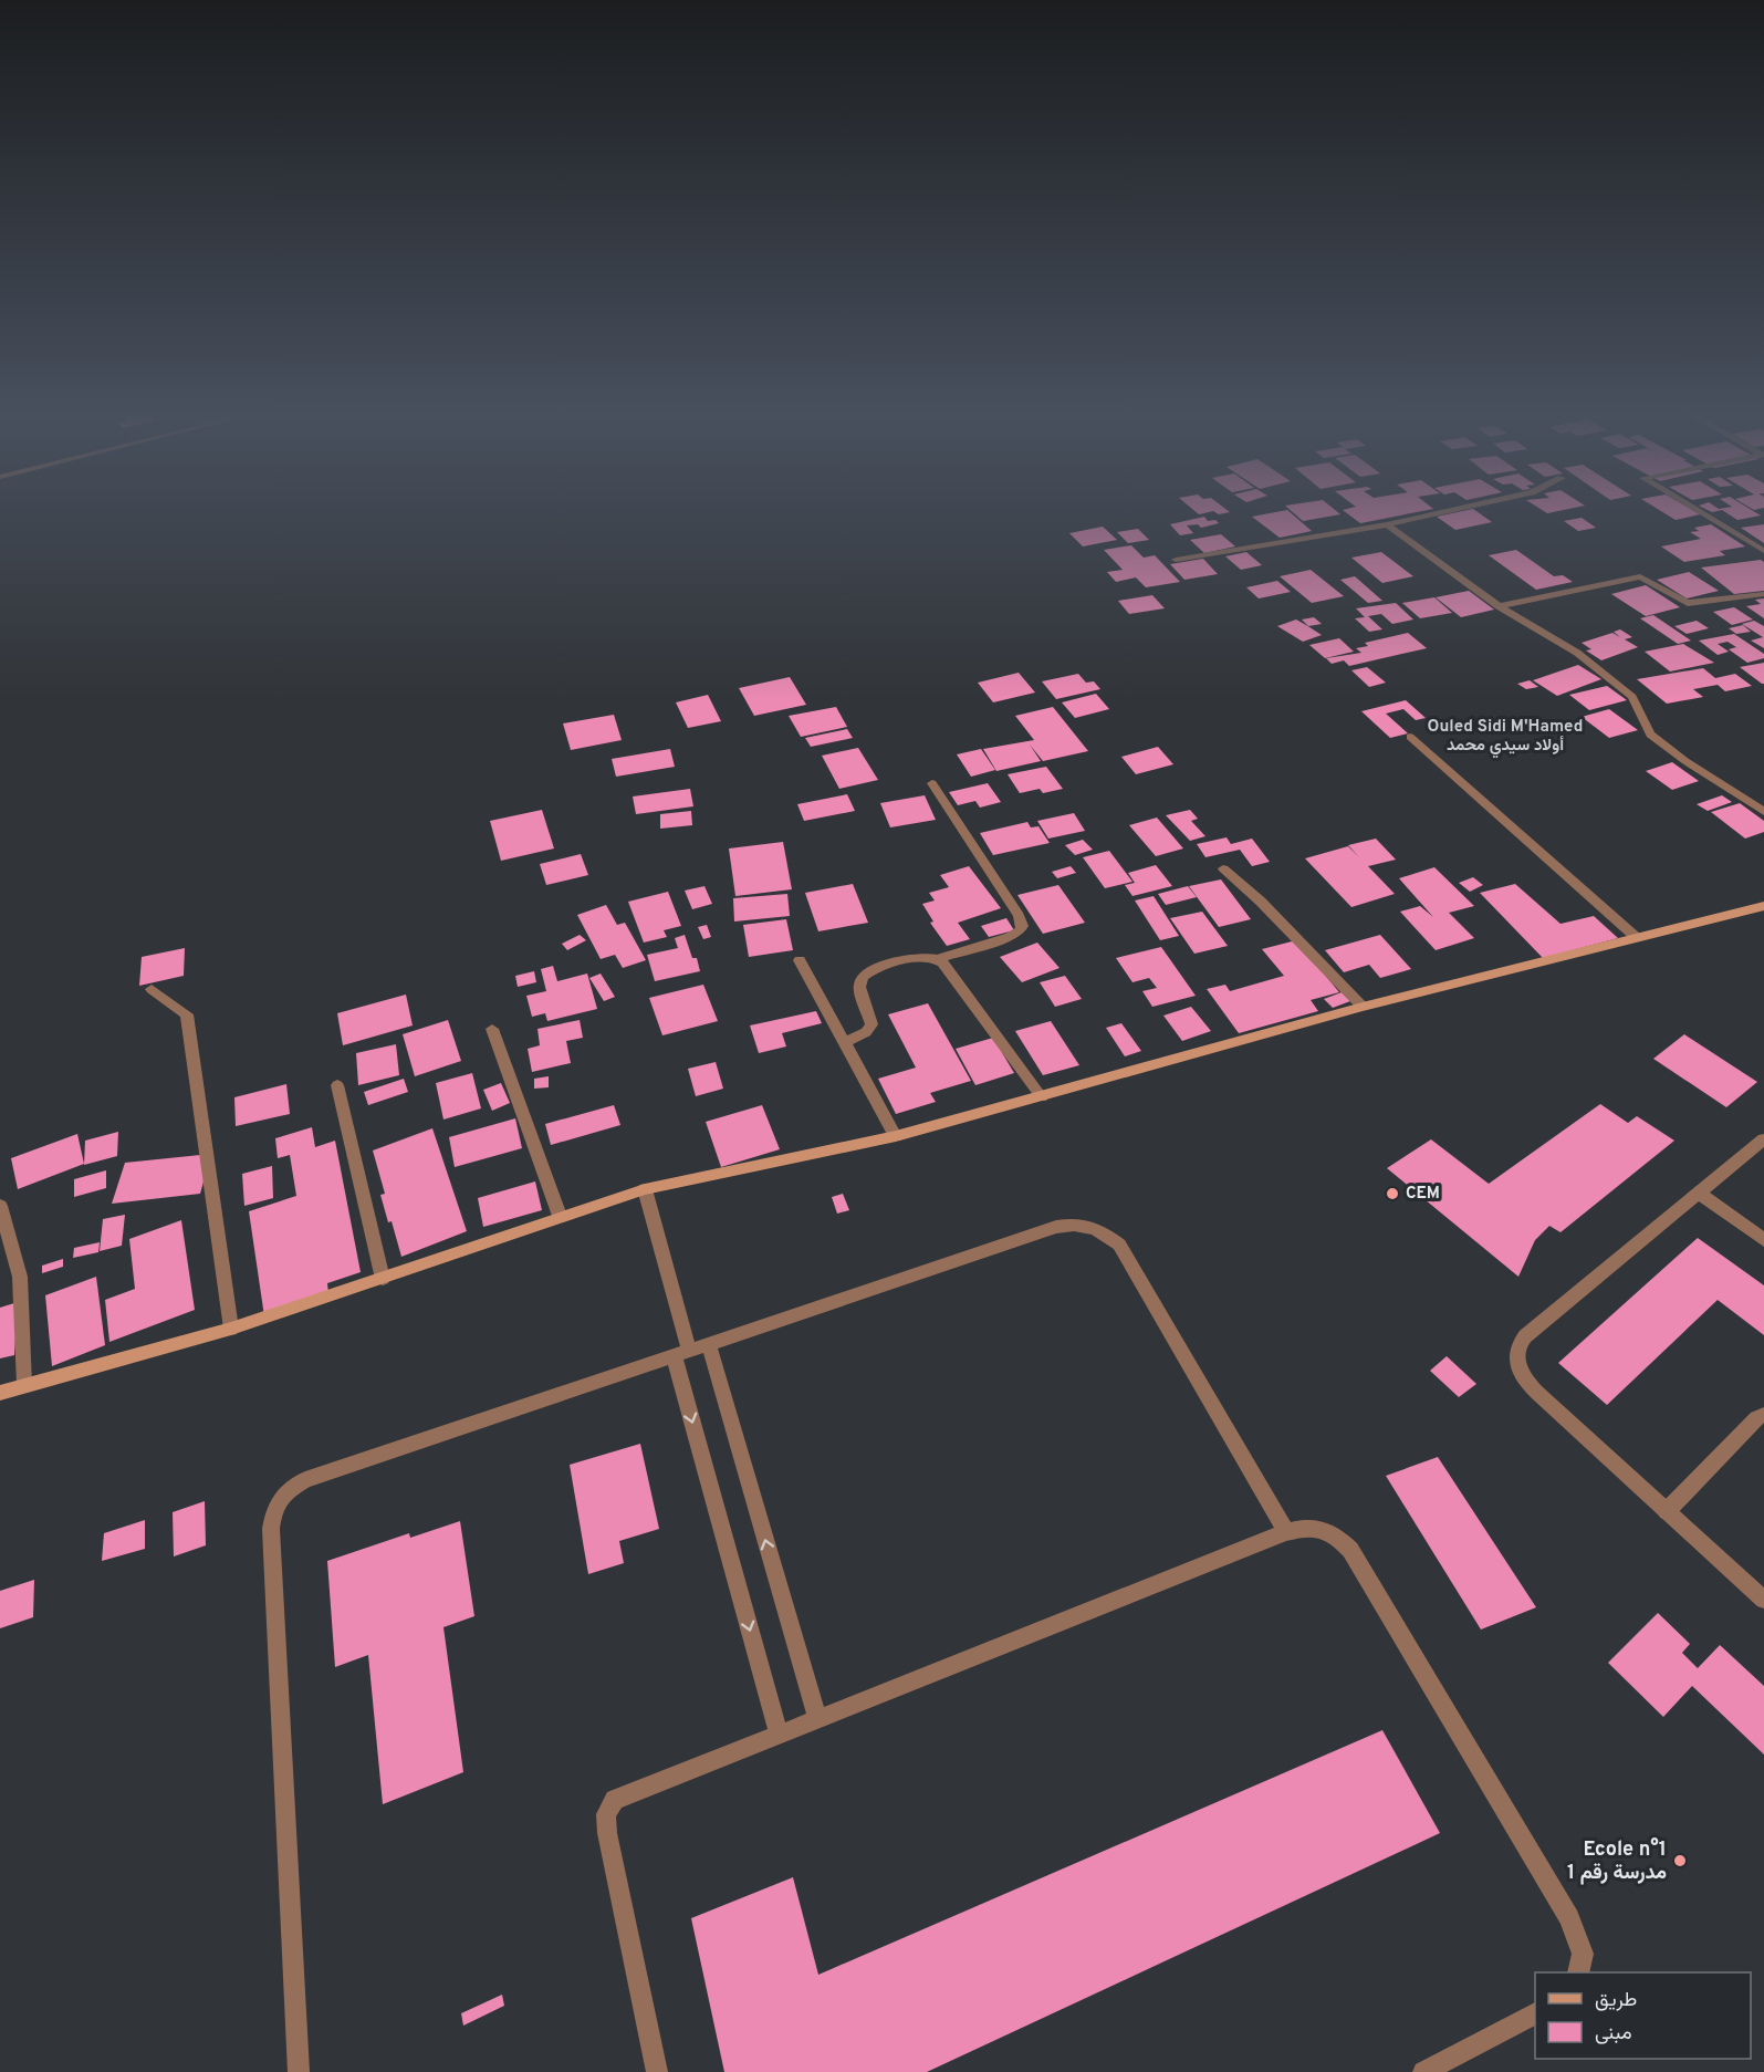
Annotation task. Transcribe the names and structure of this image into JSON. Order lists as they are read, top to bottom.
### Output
{
  "districts": ["Ouled Sidi M'Hamed أولاد سيدي محمد"],
  "places": ["CEM", "Ecole n°1 مدرسة رقم 1"],
  "legend": ["طريق", "مبنى"]
}
